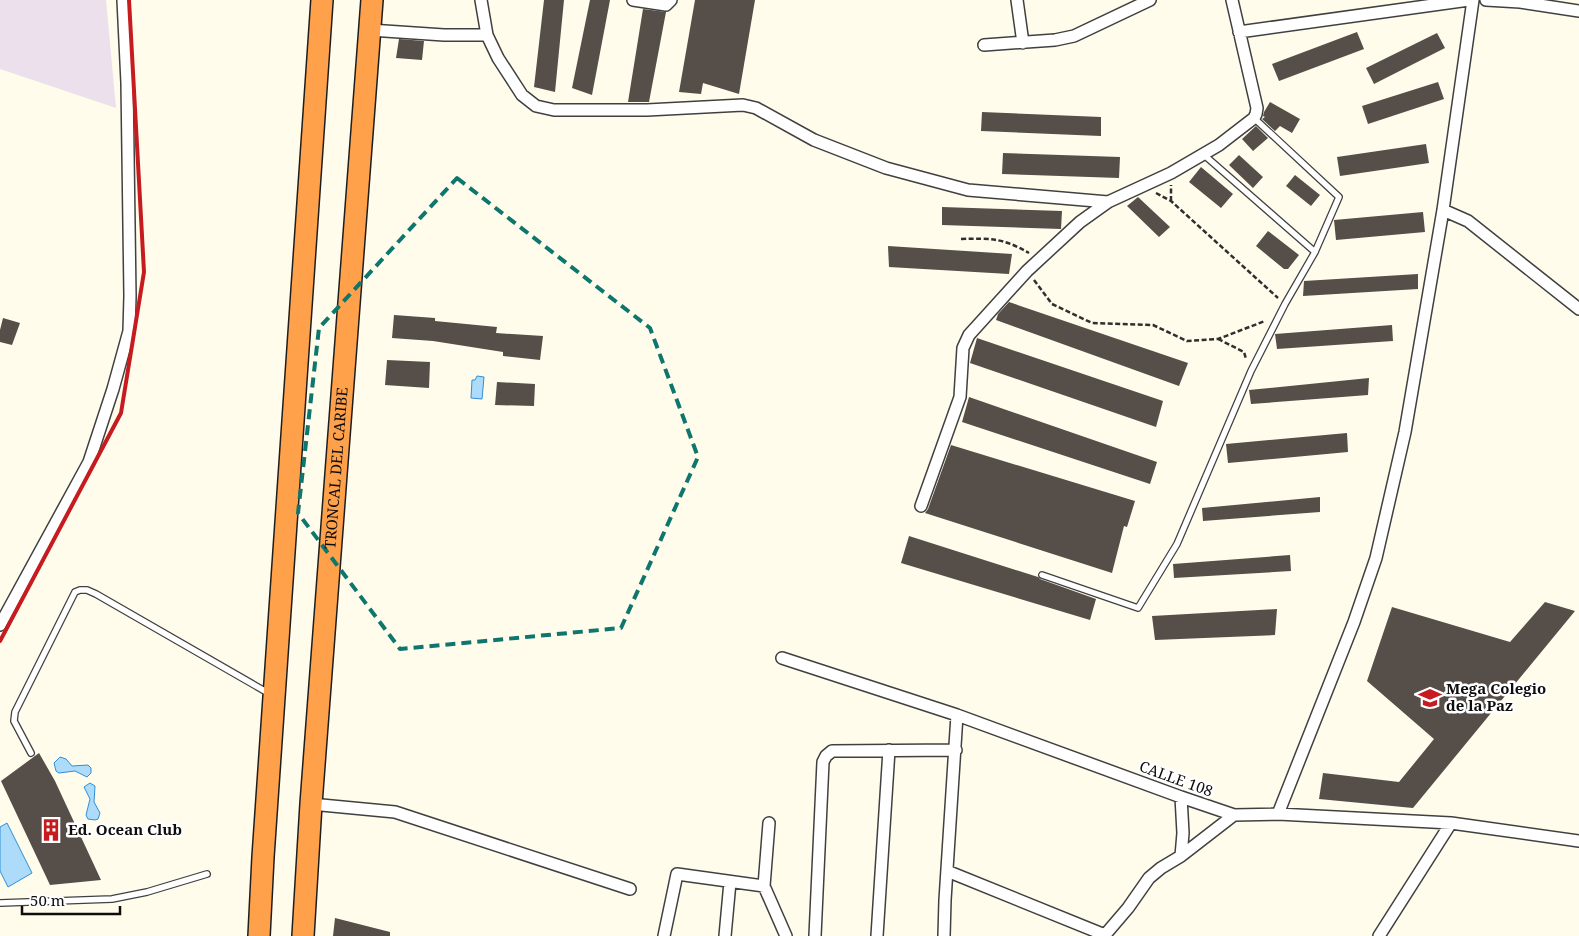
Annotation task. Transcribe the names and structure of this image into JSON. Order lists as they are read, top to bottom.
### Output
{
  "streets": {
    "highway": ["TRONCAL DEL CARIBE"],
    "street": ["CALLE 108"]
  },
  "places": {
    "school or university": ["Mega Colegio de la Paz"],
    "building": ["Ed. Ocean Club"]
  },
  "scale_bar": "50 m"
}
